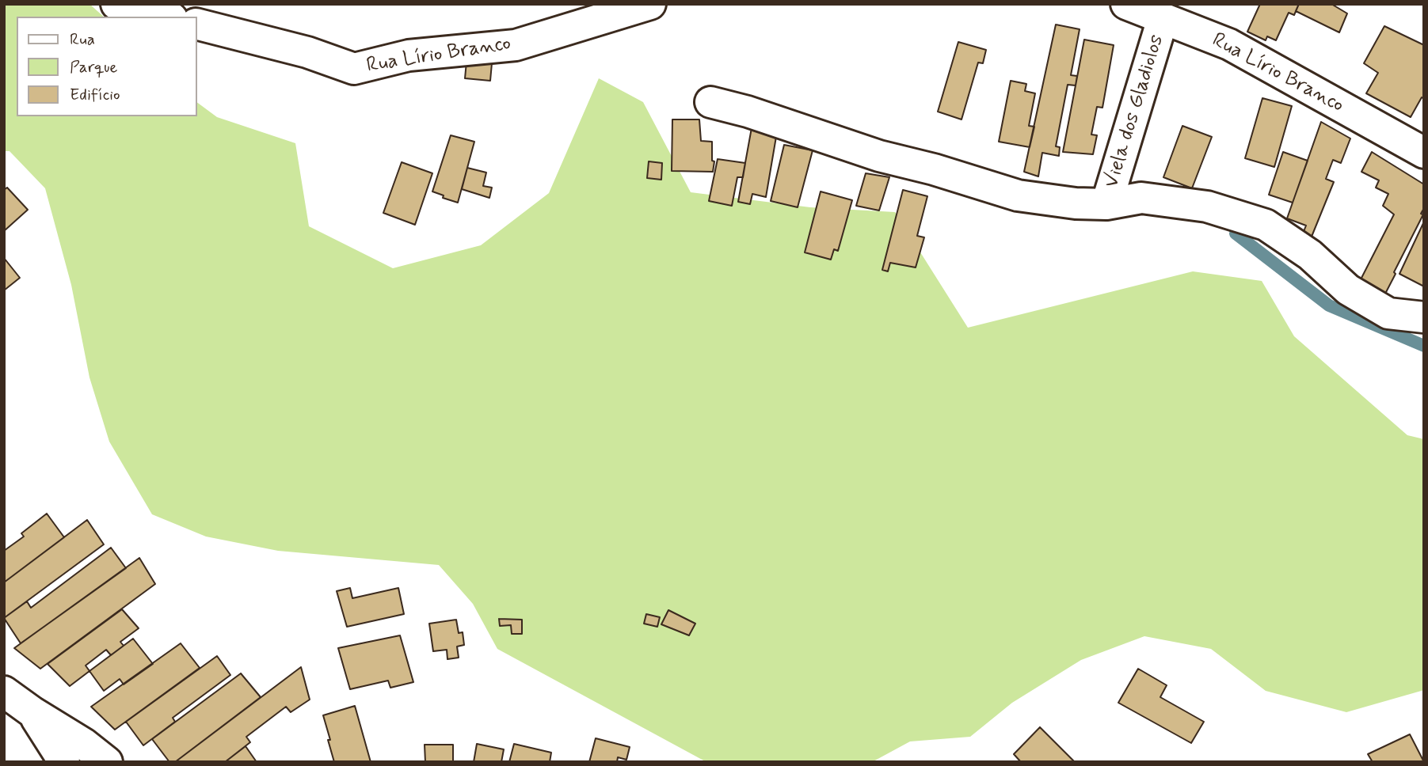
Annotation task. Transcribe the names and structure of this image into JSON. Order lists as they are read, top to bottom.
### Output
{
  "streets": {
    "street": ["Rua Lírio Branco", "Viela dos Gladiolos"]
  },
  "crossings": [
    ["Rua Lírio Branco", "Viela dos Gladiolos"]
  ],
  "legend": ["Rua", "Parque", "Edifício"]
}
